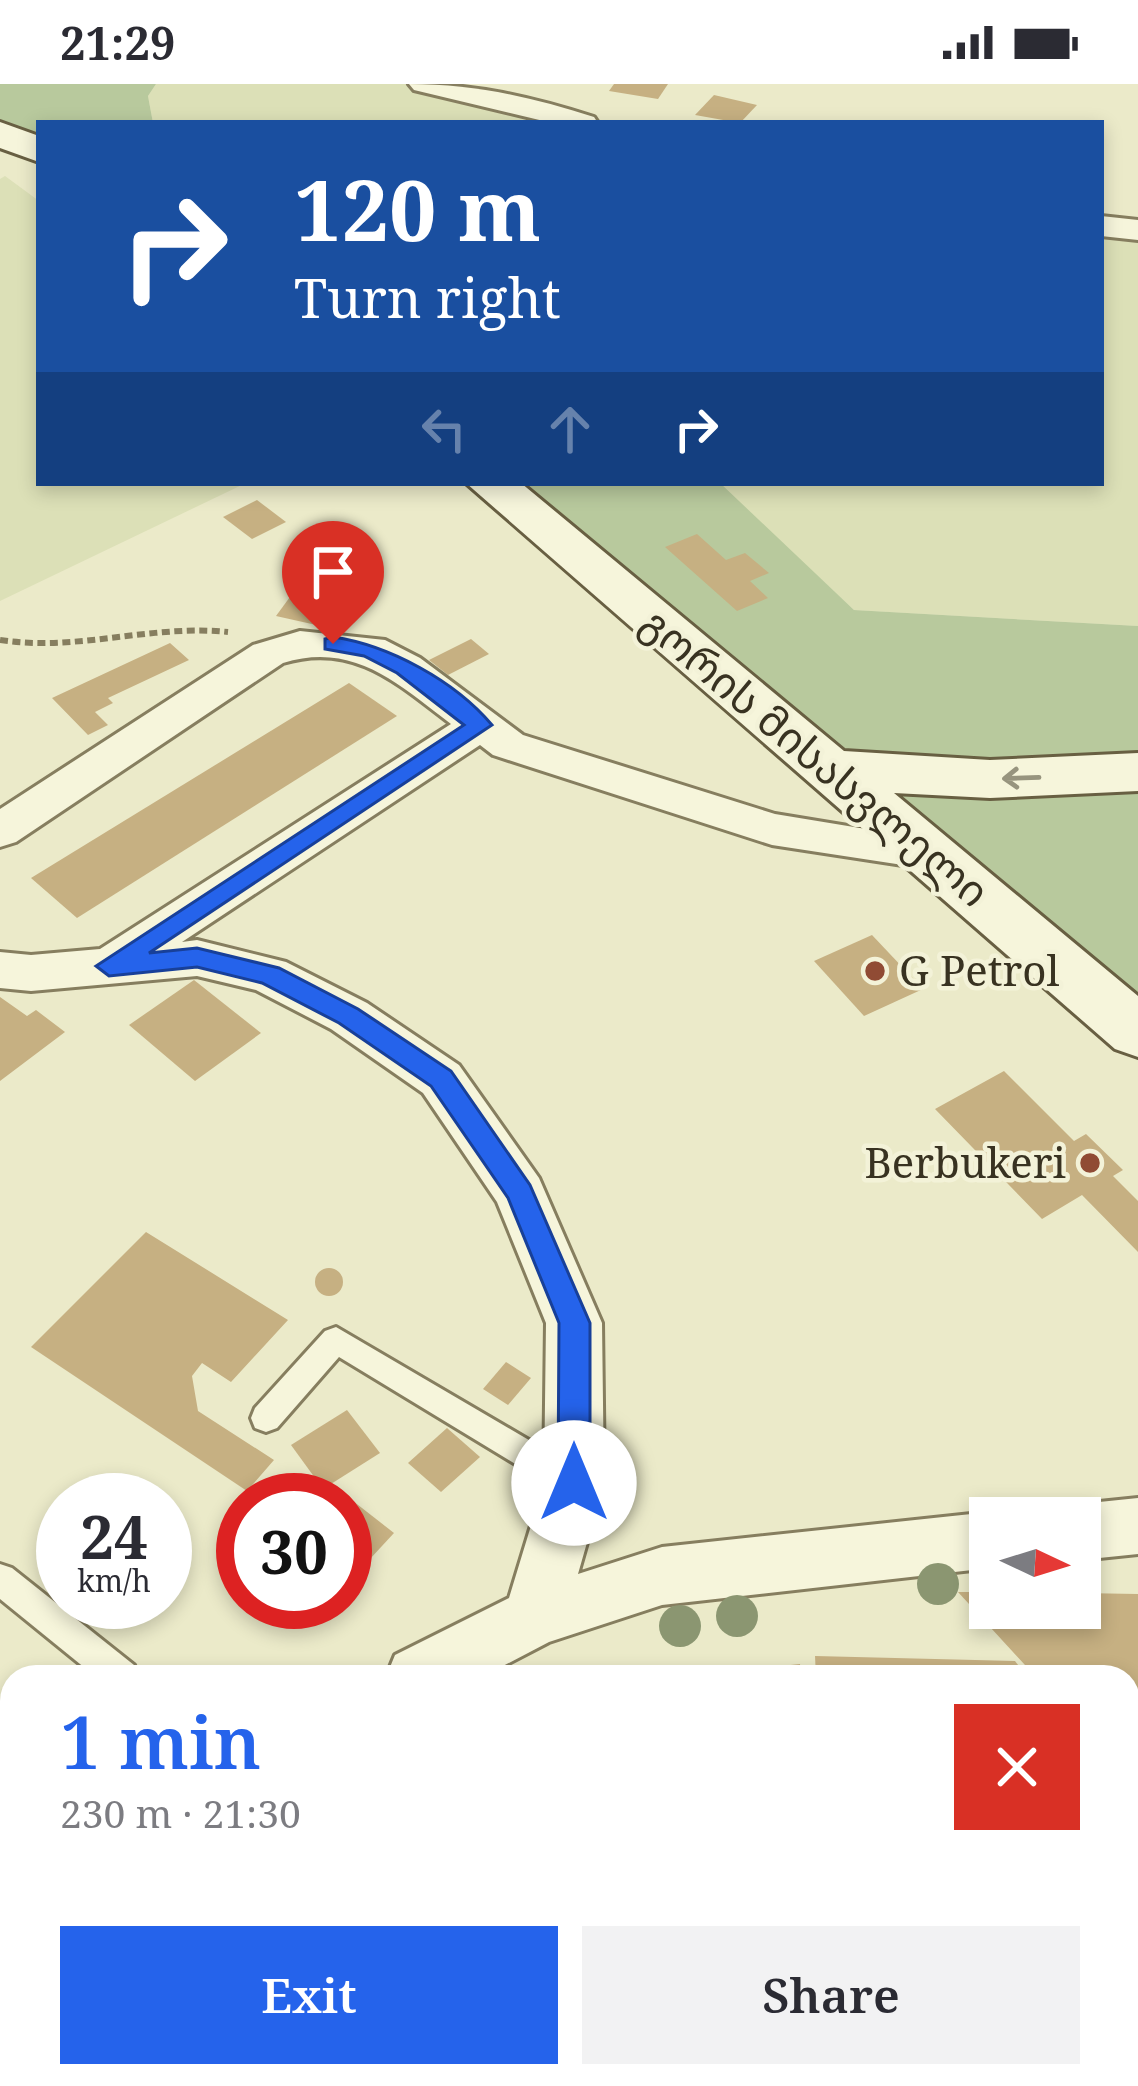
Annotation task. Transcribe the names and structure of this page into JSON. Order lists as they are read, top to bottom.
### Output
{
  "streets": {
    "main road": ["გორის მისასვლელი"]
  },
  "places": ["G Petrol", "Berbukeri"],
  "north": "right",
  "page": {
    "status": "21:29",
    "turn": ["120 m", "Turn right"],
    "speed": "24 km/h",
    "limit": "30",
    "heading": ["1 min", "230 m · 21:30"],
    "buttons": ["Exit", "Share"]
  }
}
